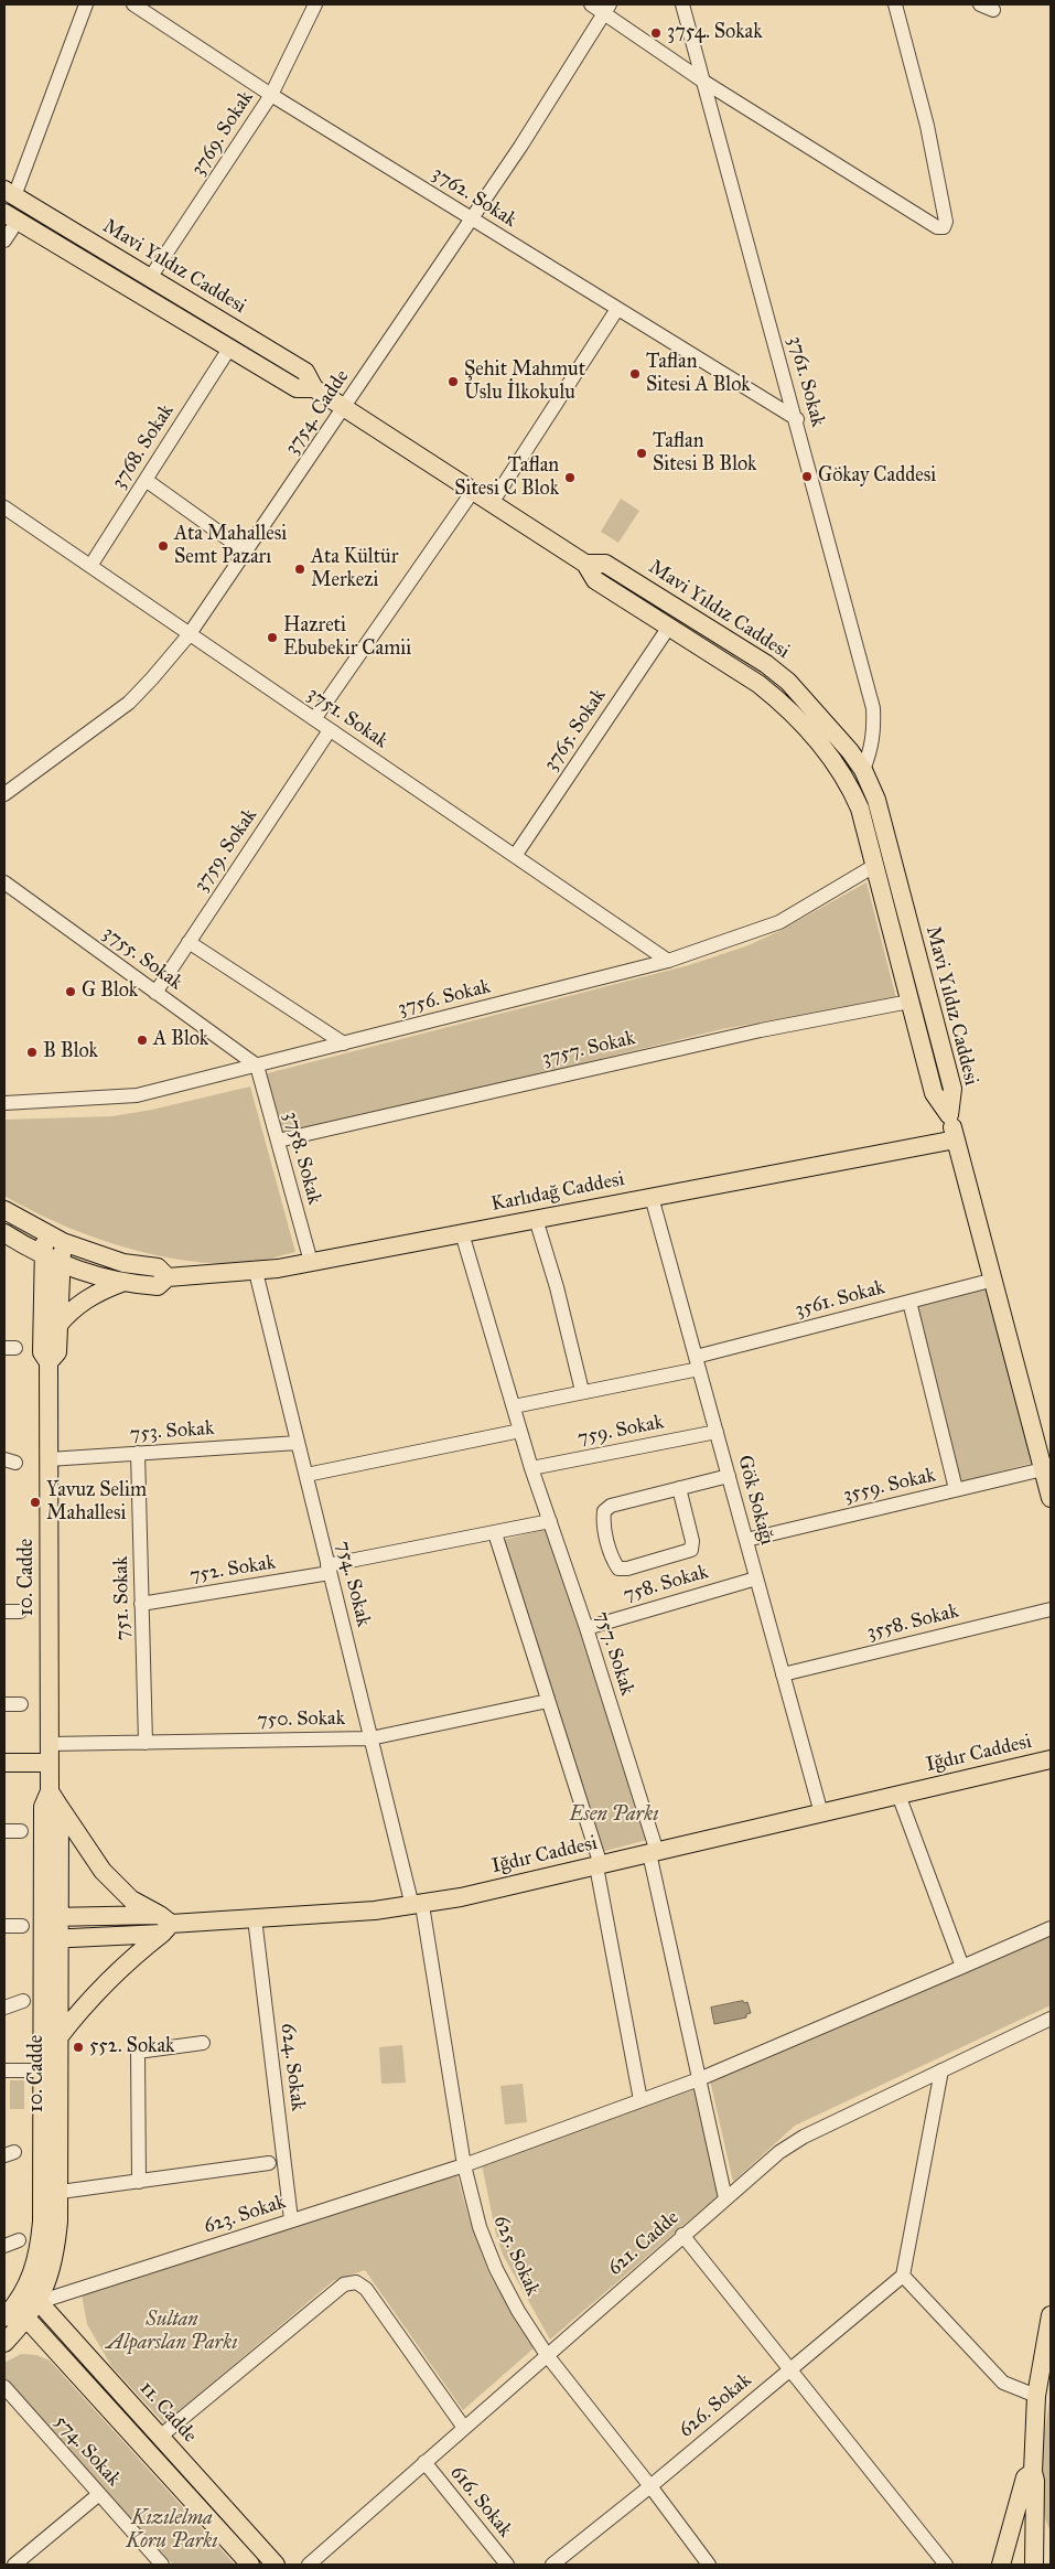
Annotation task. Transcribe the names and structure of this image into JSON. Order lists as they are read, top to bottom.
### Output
{
  "streets": {
    "main road": [
      "Mavi Yıldız Caddesi",
      "Karlıdağ Caddesi",
      "10. Cadde",
      "Iğdır Caddesi",
      "11. Cadde"
    ],
    "street": [
      "3769. Sokak",
      "3762. Sokak",
      "3761. Sokak",
      "3754. Cadde",
      "3768. Sokak",
      "3751. Sokak",
      "3765. Sokak",
      "3759. Sokak",
      "3755. Sokak",
      "3756. Sokak",
      "3757. Sokak",
      "3758. Sokak",
      "3561. Sokak",
      "759. Sokak",
      "753. Sokak",
      "3559. Sokak",
      "Gök Sokağı",
      "752. Sokak",
      "754. Sokak",
      "758. Sokak",
      "751. Sokak",
      "3558. Sokak",
      "757. Sokak",
      "750. Sokak",
      "624. Sokak",
      "623. Sokak",
      "621. Cadde",
      "625. Sokak",
      "626. Sokak",
      "574. Sokak",
      "616. Sokak"
    ]
  },
  "crossings": [
    ["3769. Sokak", "3762. Sokak"],
    ["3769. Sokak", "Mavi Yıldız Caddesi"],
    ["3762. Sokak", "3761. Sokak"],
    ["3762. Sokak", "3754. Cadde"],
    ["Mavi Yıldız Caddesi", "3761. Sokak"],
    ["Mavi Yıldız Caddesi", "3754. Cadde"],
    ["Mavi Yıldız Caddesi", "3768. Sokak"],
    ["Mavi Yıldız Caddesi", "3765. Sokak"],
    ["Mavi Yıldız Caddesi", "3756. Sokak"],
    ["Mavi Yıldız Caddesi", "3757. Sokak"],
    ["3754. Cadde", "3751. Sokak"],
    ["3768. Sokak", "3751. Sokak"],
    ["3751. Sokak", "3765. Sokak"],
    ["3751. Sokak", "3759. Sokak"],
    ["3751. Sokak", "3756. Sokak"],
    ["3759. Sokak", "3755. Sokak"],
    ["3755. Sokak", "3756. Sokak"],
    ["3755. Sokak", "3758. Sokak"],
    ["3756. Sokak", "3758. Sokak"],
    ["3757. Sokak", "3758. Sokak"],
    ["3758. Sokak", "Karlıdağ Caddesi"],
    ["Karlıdağ Caddesi", "Gök Sokağı"],
    ["Karlıdağ Caddesi", "10. Cadde"],
    ["Karlıdağ Caddesi", "754. Sokak"],
    ["Karlıdağ Caddesi", "757. Sokak"],
    ["3561. Sokak", "Gök Sokağı"],
    ["3561. Sokak", "757. Sokak"],
    ["759. Sokak", "Gök Sokağı"],
    ["759. Sokak", "757. Sokak"],
    ["753. Sokak", "10. Cadde"],
    ["753. Sokak", "754. Sokak"],
    ["753. Sokak", "751. Sokak"],
    ["3559. Sokak", "Gök Sokağı"],
    ["Gök Sokağı", "758. Sokak"],
    ["Gök Sokağı", "3558. Sokak"],
    ["Gök Sokağı", "Iğdır Caddesi"],
    ["752. Sokak", "754. Sokak"],
    ["752. Sokak", "751. Sokak"],
    ["752. Sokak", "757. Sokak"],
    ["10. Cadde", "750. Sokak"],
    ["10. Cadde", "Iğdır Caddesi"],
    ["10. Cadde", "623. Sokak"],
    ["10. Cadde", "11. Cadde"],
    ["754. Sokak", "750. Sokak"],
    ["754. Sokak", "Iğdır Caddesi"],
    ["754. Sokak", "625. Sokak"],
    ["758. Sokak", "757. Sokak"],
    ["751. Sokak", "750. Sokak"],
    ["757. Sokak", "Iğdır Caddesi"],
    ["757. Sokak", "623. Sokak"],
    ["757. Sokak", "621. Cadde"],
    ["Iğdır Caddesi", "624. Sokak"],
    ["Iğdır Caddesi", "625. Sokak"],
    ["624. Sokak", "623. Sokak"],
    ["623. Sokak", "625. Sokak"],
    ["623. Sokak", "11. Cadde"],
    ["621. Cadde", "625. Sokak"],
    ["621. Cadde", "616. Sokak"],
    ["625. Sokak", "626. Sokak"]
  ],
  "parks": ["Esen Parkı", "Sultan Alparslan Parkı", "Kızılelma Koru Parkı"],
  "places": [
    "3754. Sokak",
    "Taflan Sitesi A Blok",
    "Şehit Mahmut Uslu İlkokulu",
    "Taflan Sitesi B Blok",
    "Gökay Caddesi",
    "Taflan Sitesi C Blok",
    "Ata Mahallesi Semt Pazarı",
    "Ata Kültür Merkezi",
    "Hazreti Ebubekir Camii",
    "G Blok",
    "A Blok",
    "B Blok",
    "Yavuz Selim Mahallesi",
    "552. Sokak"
  ]
}
